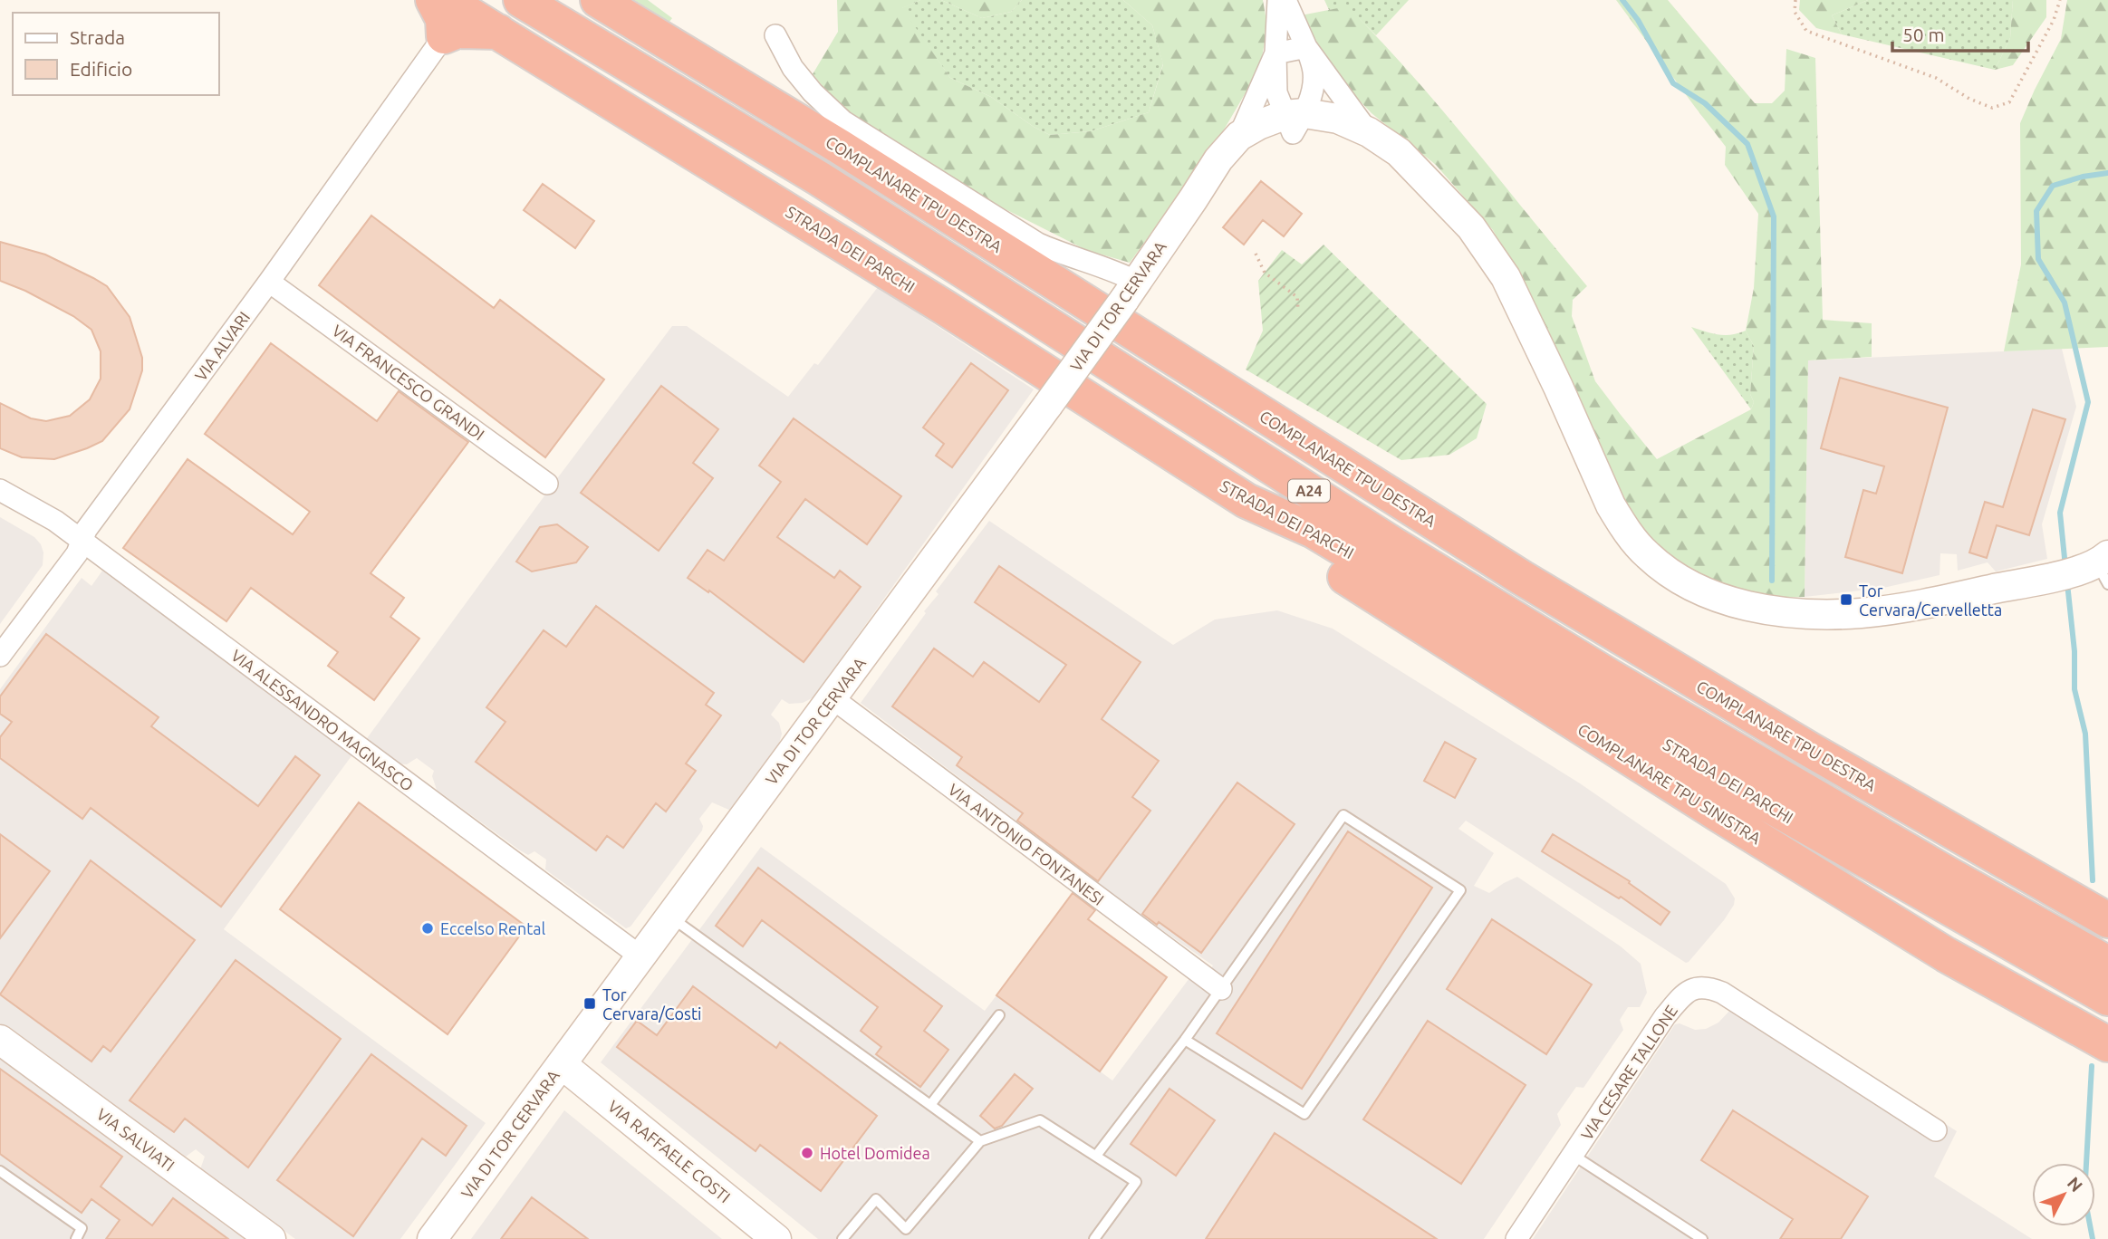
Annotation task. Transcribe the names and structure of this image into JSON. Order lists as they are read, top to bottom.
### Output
{
  "streets": {
    "highway": [
      "COMPLANARE TPU DESTRA",
      "STRADA DEI PARCHI",
      "A24",
      "COMPLANARE TPU SINISTRA"
    ],
    "street": [
      "VIA DI TOR CERVARA",
      "VIA ALVARI",
      "VIA FRANCESCO GRANDI",
      "VIA ALESSANDRO MAGNASCO",
      "VIA ANTONIO FONTANESI",
      "VIA CESARE TALLONE",
      "VIA SALVIATI",
      "VIA RAFFAELE COSTI"
    ]
  },
  "crossings": [
    ["STRADA DEI PARCHI", "COMPLANARE TPU SINISTRA"],
    ["VIA DI TOR CERVARA", "VIA ALESSANDRO MAGNASCO"],
    ["VIA DI TOR CERVARA", "VIA ANTONIO FONTANESI"],
    ["VIA DI TOR CERVARA", "VIA RAFFAELE COSTI"],
    ["VIA ALVARI", "VIA FRANCESCO GRANDI"],
    ["VIA ALVARI", "VIA ALESSANDRO MAGNASCO"]
  ],
  "places": {
    "transit": ["Tor Cervara/Cervelletta", "Tor Cervara/Costi"],
    "other": ["Eccelso Rental", "Hotel Domidea"]
  },
  "legend": ["Strada", "Edificio"],
  "scale_bar": "50 m",
  "north": "top right"
}
